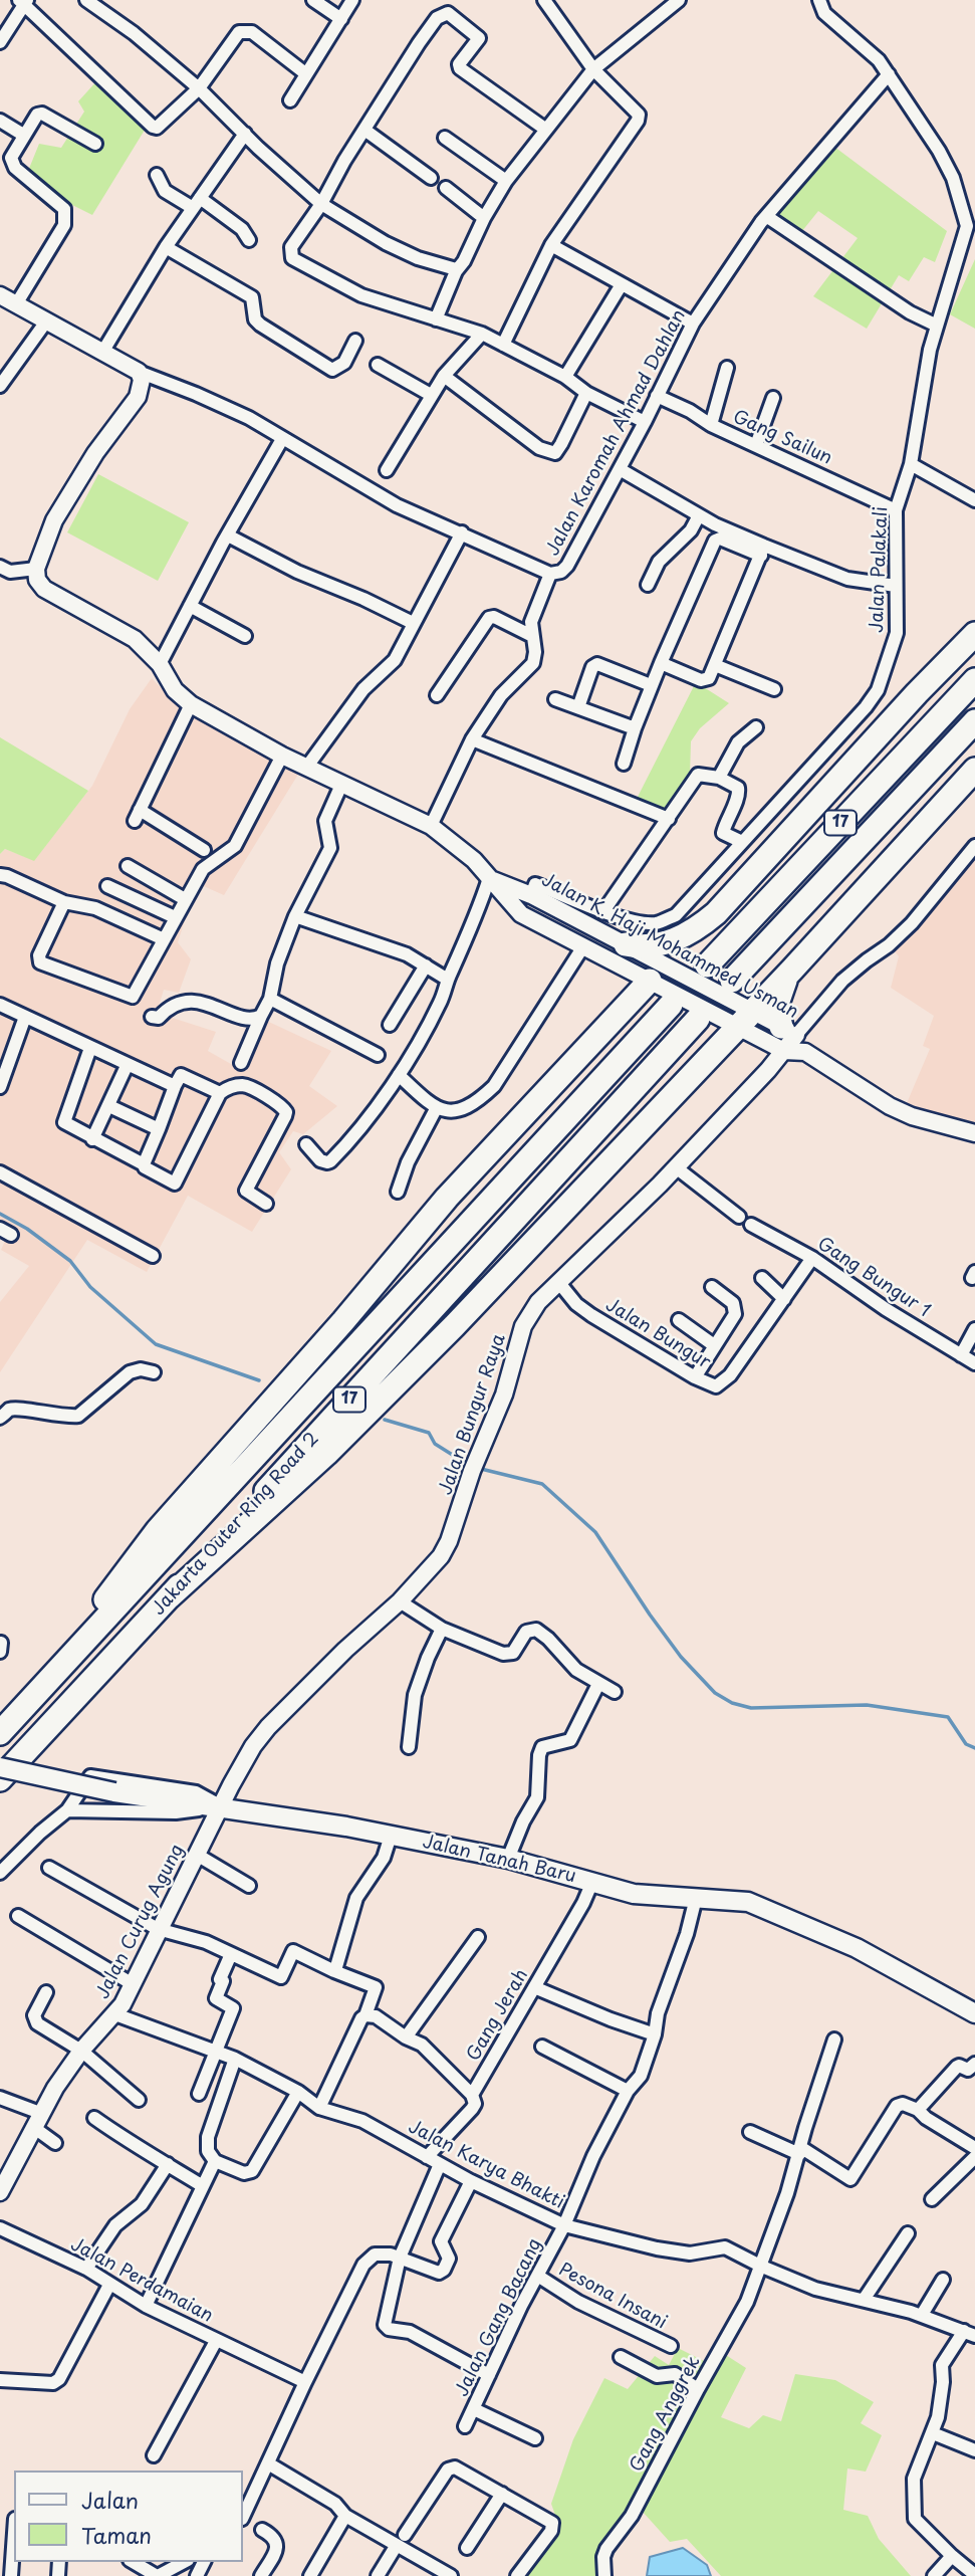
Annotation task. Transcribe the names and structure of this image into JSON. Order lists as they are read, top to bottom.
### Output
{
  "streets": {
    "highway": ["17", "Jakarta Outer Ring Road 2"],
    "main road": ["Jalan Tanah Baru"],
    "street": [
      "Jalan Karomah Ahmad Dahlan",
      "Gang Sailun",
      "Jalan Palakali",
      "Jalan K. Haji Mohammed Usman",
      "Gang Bungur 1",
      "Jalan Bungur",
      "Jalan Bungur Raya",
      "Jalan Curug Agung",
      "Gang Jerah",
      "Jalan Karya Bhakti",
      "Jalan Perdamaian",
      "Pesona Insani",
      "Jalan Gang Bacang",
      "Gang Anggrek"
    ]
  },
  "crossings": [
    ["Jalan Karomah Ahmad Dahlan", "Gang Sailun"],
    ["Jalan Karomah Ahmad Dahlan", "Jalan Palakali"],
    ["Gang Sailun", "Jalan Palakali"],
    ["Jalan Palakali", "Jalan K. Haji Mohammed Usman"],
    ["Jalan K. Haji Mohammed Usman", "Jalan Bungur Raya"],
    ["Gang Bungur 1", "Jalan Bungur"],
    ["Jalan Bungur", "Jalan Bungur Raya"],
    ["Jalan Bungur Raya", "Jalan Tanah Baru"],
    ["Jalan Bungur Raya", "Jalan Curug Agung"],
    ["Jalan Tanah Baru", "Jalan Curug Agung"],
    ["Jalan Tanah Baru", "Gang Jerah"],
    ["Jalan Tanah Baru", "Jalan Gang Bacang"],
    ["Jalan Curug Agung", "Jalan Karya Bhakti"],
    ["Gang Jerah", "Jalan Karya Bhakti"],
    ["Jalan Karya Bhakti", "Jalan Gang Bacang"],
    ["Jalan Karya Bhakti", "Gang Anggrek"],
    ["Pesona Insani", "Jalan Gang Bacang"]
  ],
  "legend": ["Jalan", "Taman"]
}
